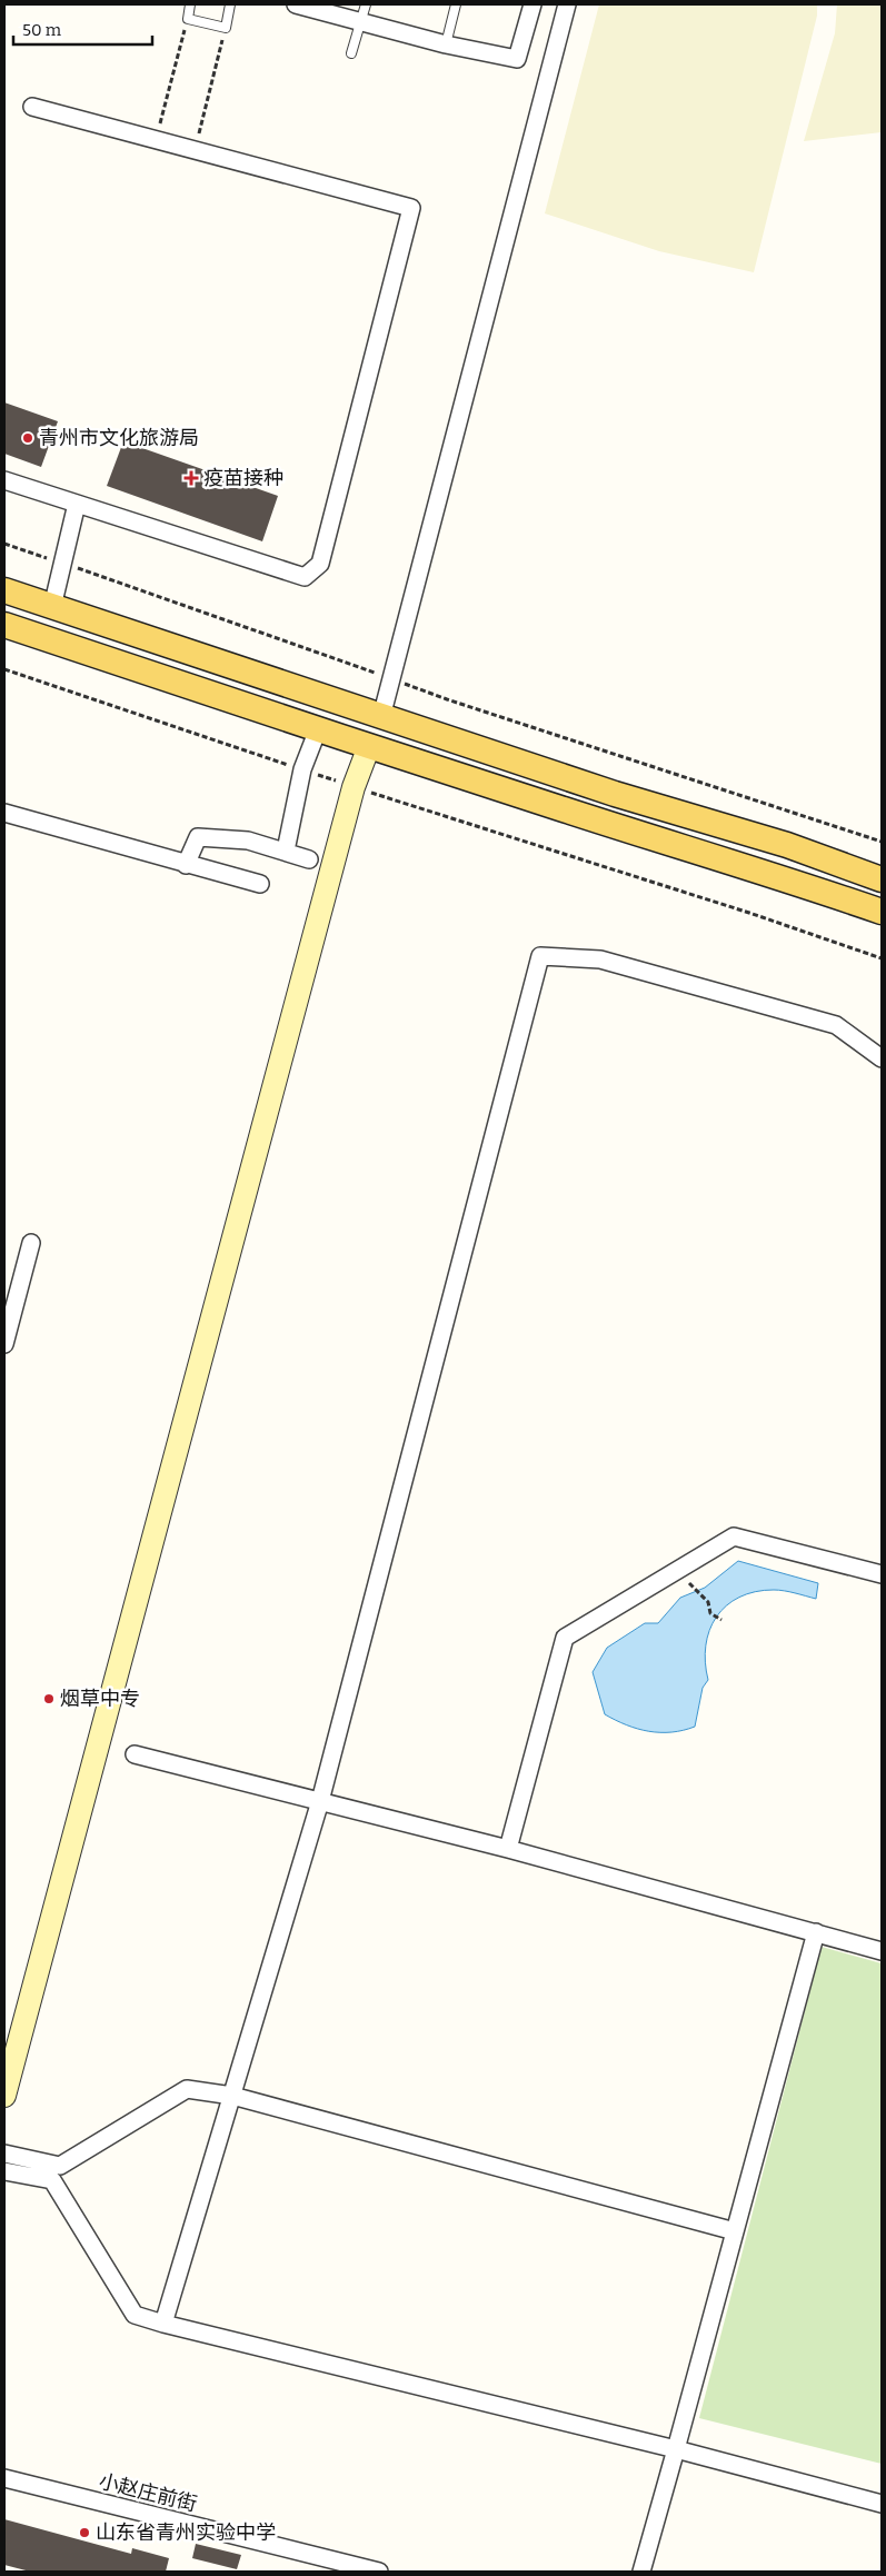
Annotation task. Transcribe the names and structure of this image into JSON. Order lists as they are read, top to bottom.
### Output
{
  "streets": {
    "street": ["小赵庄前街"]
  },
  "places": {
    "other": ["青州市文化旅游局", "烟草中专", "山东省青州实验中学"],
    "health": ["疫苗接种"]
  },
  "scale_bar": "50 m"
}
